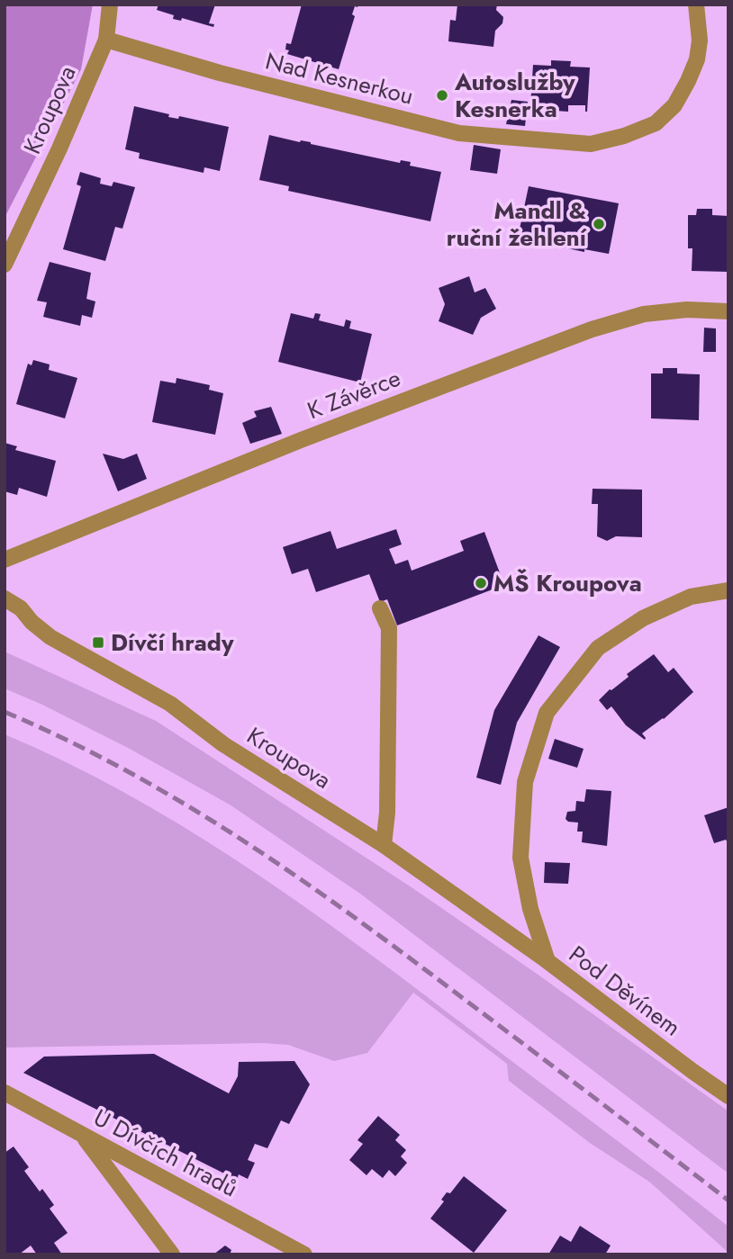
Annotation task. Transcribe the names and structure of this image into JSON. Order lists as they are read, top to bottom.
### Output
{
  "streets": {
    "street": [
      "Nad Kesnerkou",
      "Kroupova",
      "K Závěrce",
      "Pod Děvínem",
      "U Dívčích hradů"
    ]
  },
  "crossings": [
    ["Nad Kesnerkou", "Kroupova"],
    ["Kroupova", "Pod Děvínem"]
  ],
  "places": {
    "other": ["Autoslužby Kesnerka", "Mandl & ruční žehlení", "MŠ Kroupova"],
    "transit": ["Dívčí hrady"]
  }
}
